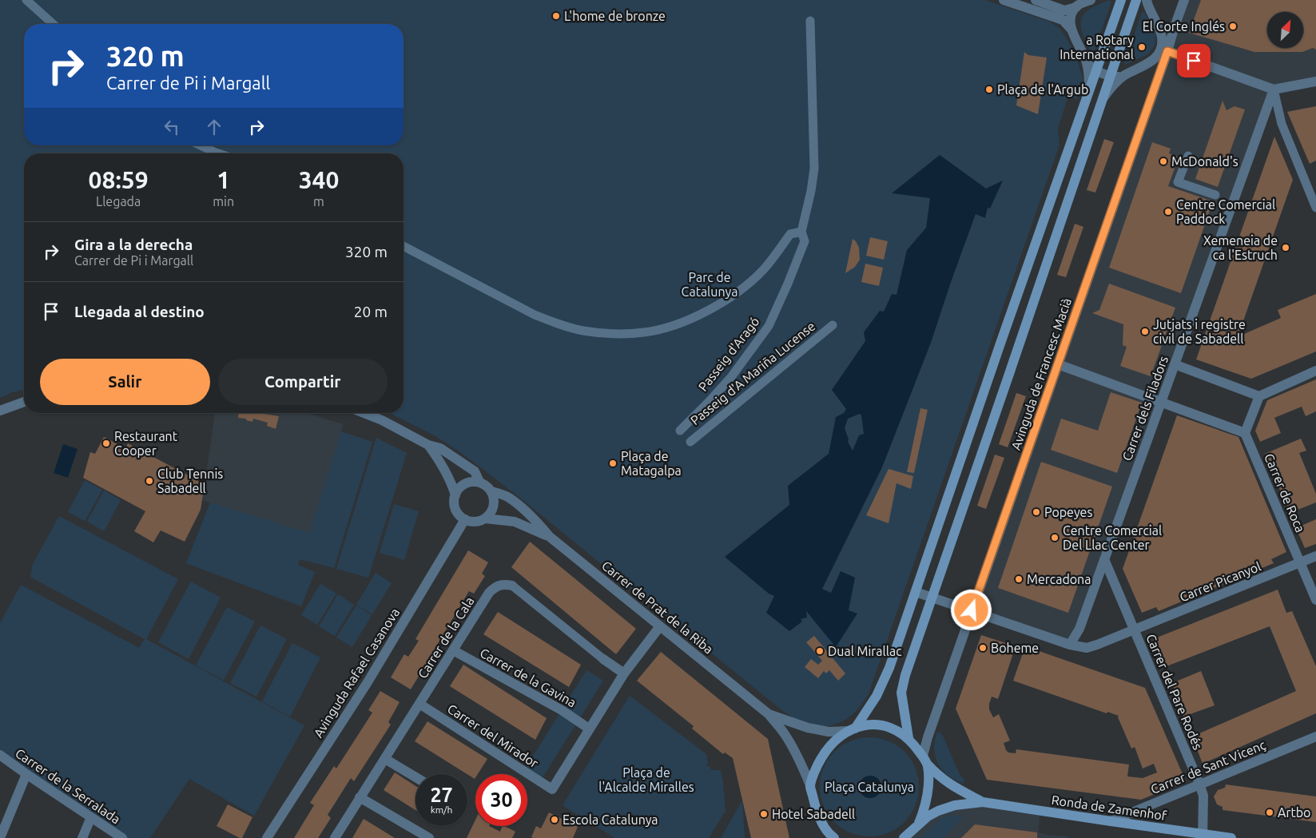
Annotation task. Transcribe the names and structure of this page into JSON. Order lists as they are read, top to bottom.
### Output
{
  "streets": {
    "main road": ["Avinguda de Francesc Macià", "Ronda de Zamenhof"],
    "street": [
      "Passeig d'Aragó",
      "Passeig d'A Mariña Lucense",
      "Carrer dels Filadors",
      "Carrer de Roca",
      "Carrer Picanyol",
      "Carrer de Prat de la Riba",
      "Carrer de la Cala",
      "Avinguda Rafael Casanova",
      "Carrer de la Gavina",
      "Carrer del Pare Rodés",
      "Carrer del Mirador",
      "Carrer de Sant Vicenç",
      "Carrer de la Serralada"
    ]
  },
  "crossings": [
    ["Avinguda de Francesc Macià", "Carrer del Pare Rodés"],
    ["Avinguda de Francesc Macià", "Ronda de Zamenhof"],
    ["Carrer dels Filadors", "Carrer del Pare Rodés"],
    ["Carrer de Roca", "Carrer Picanyol"],
    ["Carrer Picanyol", "Carrer del Pare Rodés"],
    ["Carrer de Prat de la Riba", "Avinguda Rafael Casanova"],
    ["Carrer de la Cala", "Carrer de la Gavina"],
    ["Carrer de la Cala", "Carrer del Mirador"],
    ["Carrer de la Gavina", "Carrer del Mirador"],
    ["Carrer del Pare Rodés", "Carrer de Sant Vicenç"],
    ["Carrer del Pare Rodés", "Ronda de Zamenhof"],
    ["Carrer de Sant Vicenç", "Ronda de Zamenhof"]
  ],
  "parks": ["Parc de Catalunya", "Plaça de l'Alcalde Miralles", "Plaça Catalunya"],
  "places": [
    "L'home de bronze",
    "El Corte Inglés",
    "a Rotary International",
    "Plaça de l'Argub",
    "McDonald's",
    "Centre Comercial Paddock",
    "Xemeneia de ca l'Estruch",
    "Jutjats i registre civil de Sabadell",
    "Restaurant Cooper",
    "Plaça de Matagalpa",
    "Club Tennis Sabadell",
    "Popeyes",
    "Centre Comercial Del Llac Center",
    "Mercadona",
    "Boheme",
    "Dual Mirallac",
    "Artbo",
    "Hotel Sabadell",
    "Escola Catalunya"
  ],
  "north": "top right",
  "page": {
    "turn": ["320 m", "Carrer de Pi i Margall"],
    "eta": [
      "08:59",
      "Llegada",
      "1",
      "min",
      "340",
      "m"
    ],
    "list": [
      {
        "name": "Gira a la derecha",
        "note": "Carrer de Pi i Margall",
        "value": "320 m"
      },
      {
        "name": "Llegada al destino",
        "value": "20 m"
      }
    ],
    "buttons": ["Salir", "Compartir"],
    "speed": "27 km/h",
    "limit": "30"
  }
}
